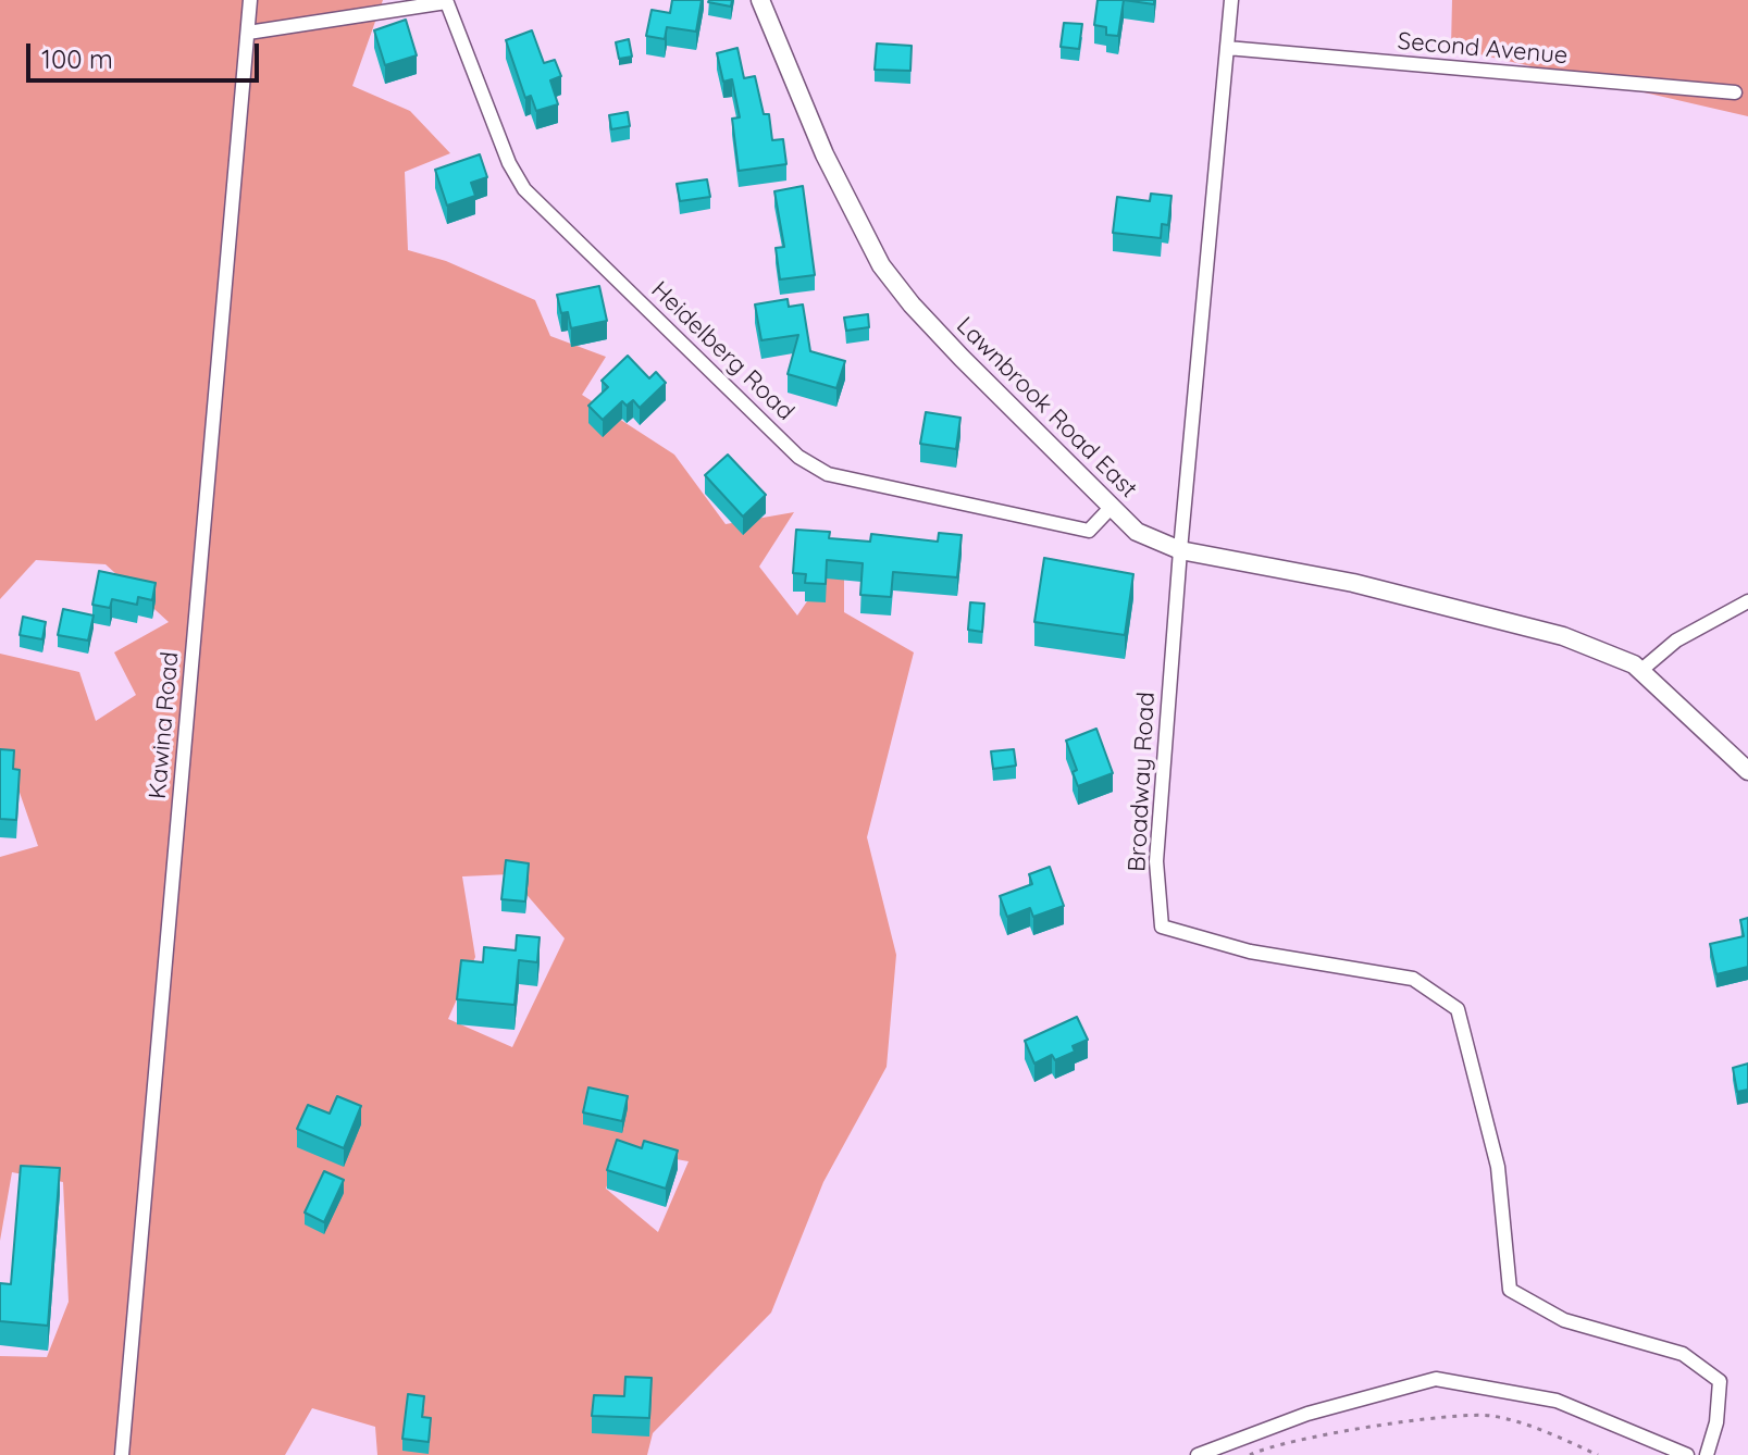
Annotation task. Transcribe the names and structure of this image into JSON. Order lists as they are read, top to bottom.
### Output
{
  "streets": {
    "street": [
      "Second Avenue",
      "Heidelberg Road",
      "Lawnbrook Road East",
      "Kawina Road",
      "Broadway Road"
    ]
  },
  "crossings": [
    ["Second Avenue", "Broadway Road"],
    ["Heidelberg Road", "Lawnbrook Road East"],
    ["Lawnbrook Road East", "Broadway Road"]
  ],
  "scale_bar": "100 m"
}
